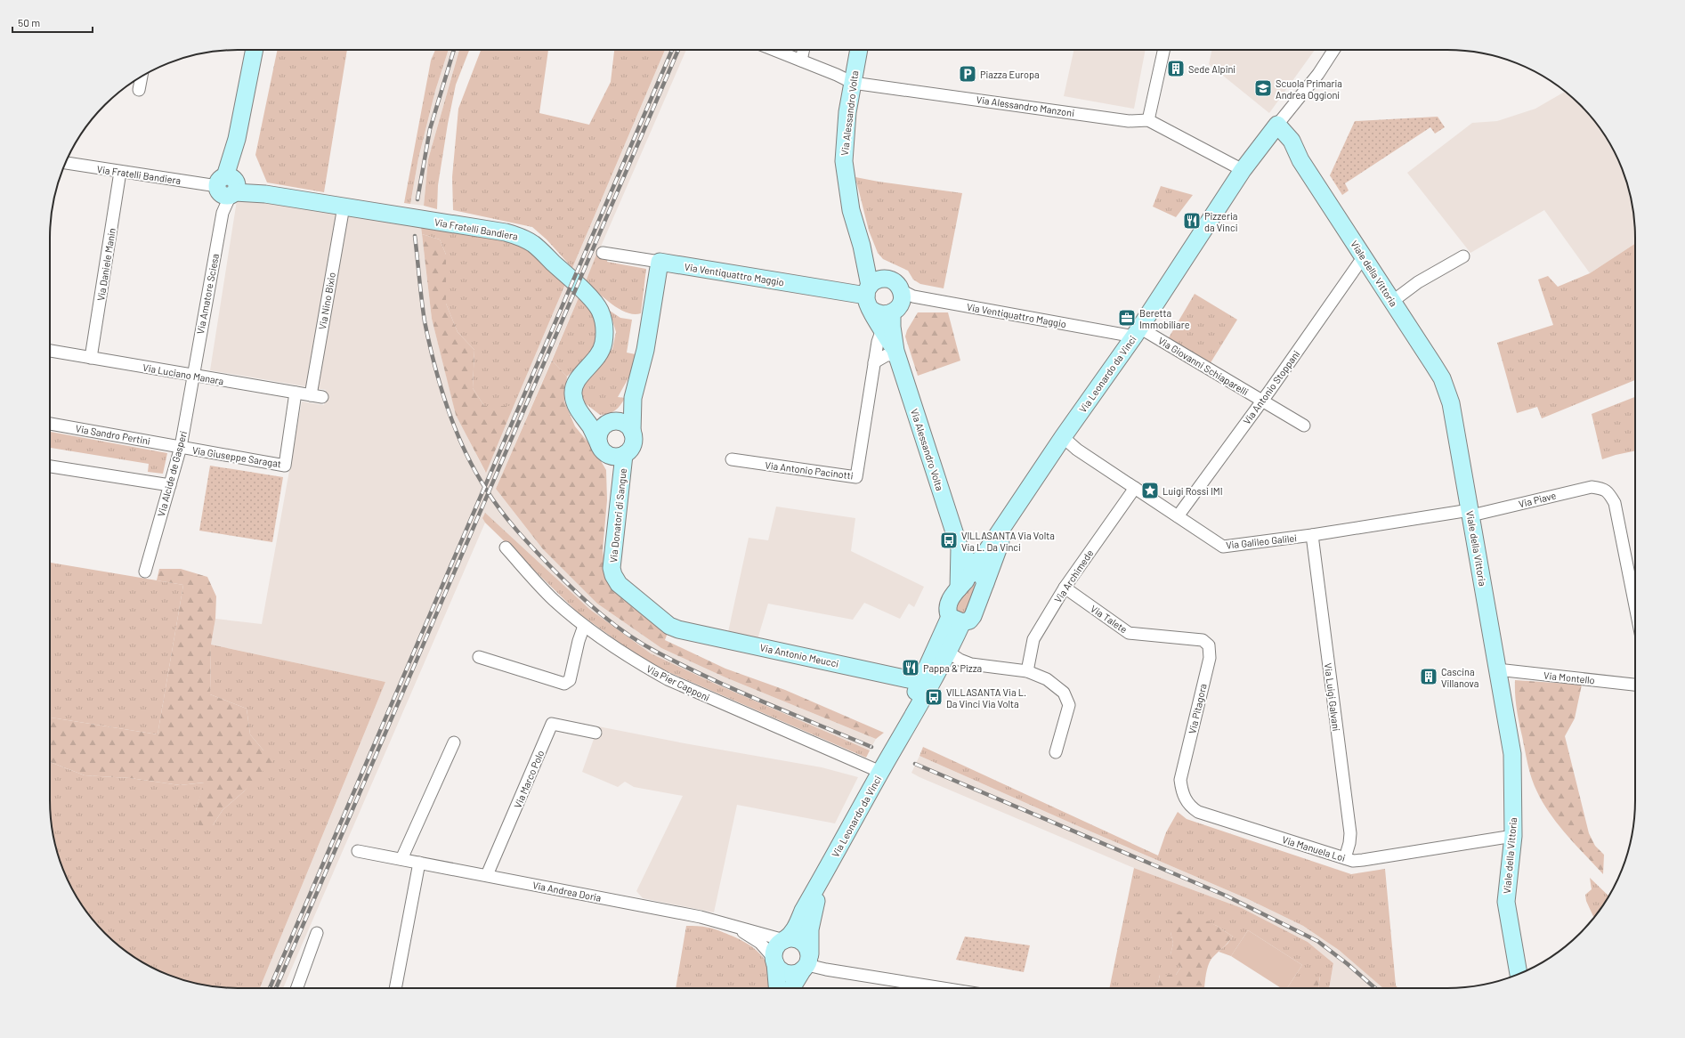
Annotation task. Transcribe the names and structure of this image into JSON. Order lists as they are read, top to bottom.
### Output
{
  "streets": {
    "street": [
      "Via Alessandro Manzoni",
      "Via Alessandro Volta",
      "Via Fratelli Bandiera",
      "Via Daniele Manin",
      "Viale della Vittoria",
      "Via Ventiquattro Maggio",
      "Via Amatore Sciesa",
      "Via Nino Bixio",
      "Via Giovanni Schiaparelli",
      "Via Luciano Manara",
      "Via Leonardo da Vinci",
      "Via Antonio Stoppani",
      "Via Sandro Pertini",
      "Via Giuseppe Saragat",
      "Via Antonio Pacinotti",
      "Via Alcide de Gasperi",
      "Via Piave",
      "Via Donatori di Sangue",
      "Via Galileo Galilei",
      "Via Archimede",
      "Via Talete",
      "Via Antonio Meucci",
      "Via Montello",
      "Via Pier Capponi",
      "Via Luigi Galvani",
      "Via Pitagora",
      "Via Marco Polo",
      "Via Manuela Loi",
      "Via Andrea Doria"
    ]
  },
  "crossings": [
    ["Via Alessandro Manzoni", "Via Alessandro Volta"],
    ["Via Alessandro Volta", "Via Ventiquattro Maggio"],
    ["Via Alessandro Volta", "Via Leonardo da Vinci"],
    ["Via Alessandro Volta", "Via Antonio Pacinotti"],
    ["Via Fratelli Bandiera", "Via Daniele Manin"],
    ["Via Fratelli Bandiera", "Via Amatore Sciesa"],
    ["Via Fratelli Bandiera", "Via Nino Bixio"],
    ["Via Fratelli Bandiera", "Via Donatori di Sangue"],
    ["Via Daniele Manin", "Via Luciano Manara"],
    ["Viale della Vittoria", "Via Leonardo da Vinci"],
    ["Viale della Vittoria", "Via Antonio Stoppani"],
    ["Viale della Vittoria", "Via Piave"],
    ["Viale della Vittoria", "Via Galileo Galilei"],
    ["Viale della Vittoria", "Via Montello"],
    ["Viale della Vittoria", "Via Manuela Loi"],
    ["Via Ventiquattro Maggio", "Via Giovanni Schiaparelli"],
    ["Via Ventiquattro Maggio", "Via Leonardo da Vinci"],
    ["Via Amatore Sciesa", "Via Luciano Manara"],
    ["Via Amatore Sciesa", "Via Alcide de Gasperi"],
    ["Via Nino Bixio", "Via Luciano Manara"],
    ["Via Giovanni Schiaparelli", "Via Leonardo da Vinci"],
    ["Via Giovanni Schiaparelli", "Via Antonio Stoppani"],
    ["Via Luciano Manara", "Via Giuseppe Saragat"],
    ["Via Luciano Manara", "Via Alcide de Gasperi"],
    ["Via Leonardo da Vinci", "Via Galileo Galilei"],
    ["Via Leonardo da Vinci", "Via Antonio Meucci"],
    ["Via Leonardo da Vinci", "Via Pier Capponi"],
    ["Via Leonardo da Vinci", "Via Andrea Doria"],
    ["Via Antonio Stoppani", "Via Galileo Galilei"],
    ["Via Sandro Pertini", "Via Giuseppe Saragat"],
    ["Via Sandro Pertini", "Via Alcide de Gasperi"],
    ["Via Giuseppe Saragat", "Via Alcide de Gasperi"],
    ["Via Piave", "Via Galileo Galilei"],
    ["Via Donatori di Sangue", "Via Antonio Meucci"],
    ["Via Galileo Galilei", "Via Archimede"],
    ["Via Galileo Galilei", "Via Luigi Galvani"],
    ["Via Archimede", "Via Talete"],
    ["Via Talete", "Via Pitagora"],
    ["Via Luigi Galvani", "Via Manuela Loi"],
    ["Via Pitagora", "Via Manuela Loi"],
    ["Via Marco Polo", "Via Andrea Doria"]
  ],
  "places": {
    "building": ["Sede Alpini", "Cascina Villanova"],
    "parking": ["Piazza Europa"],
    "school or university": ["Scuola Primaria Andrea Oggioni"],
    "restaurant": ["Pizzeria da Vinci", "Pappa & Pizza"],
    "office": ["Beretta Immobiliare"],
    "place": ["Luigi Rossi IMI"],
    "bus stop": ["VILLASANTA Via Volta Via L. Da Vinci", "VILLASANTA Via L. Da Vinci Via Volta"]
  },
  "scale_bar": "50 m"
}
